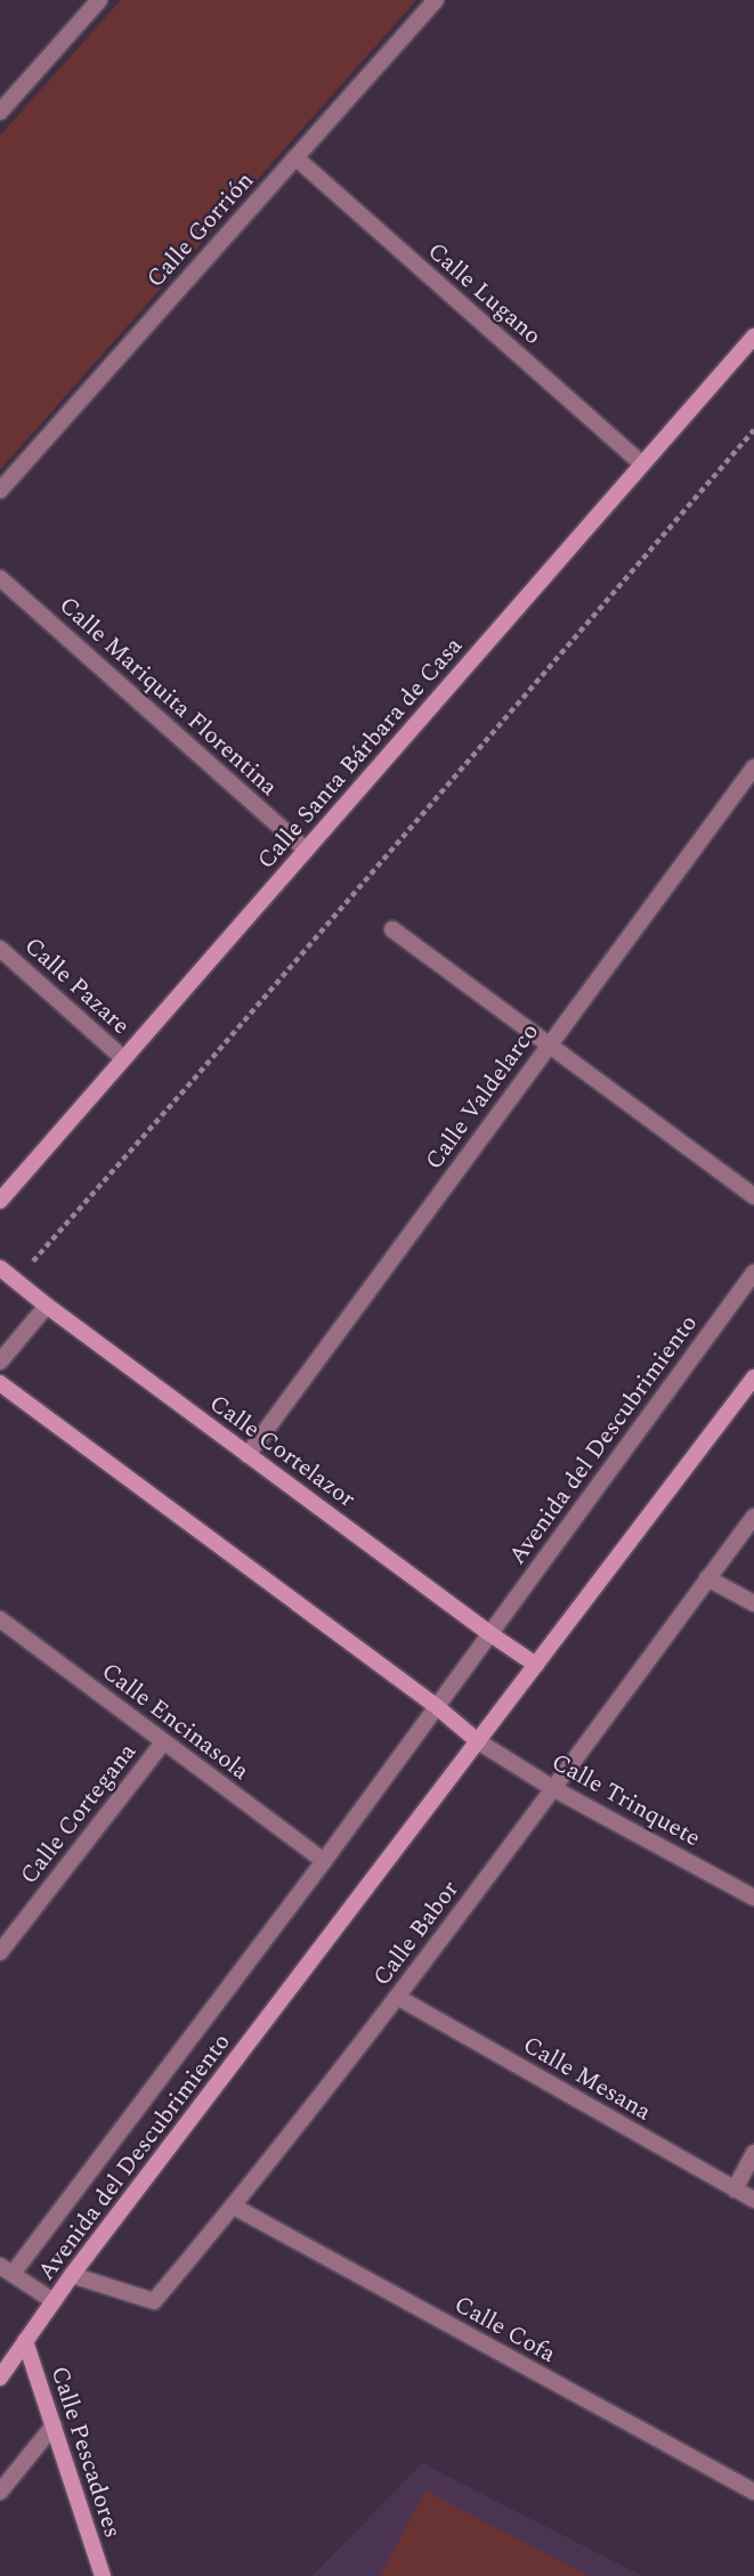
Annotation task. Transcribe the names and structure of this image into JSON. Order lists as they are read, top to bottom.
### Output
{
  "streets": {
    "street": [
      "Calle Gorrión",
      "Calle Lugano",
      "Calle Mariquita Florentina",
      "Calle Santa Bárbara de Casa",
      "Calle Pazare",
      "Calle Valdelarco",
      "Avenida del Descubrimiento",
      "Calle Cortelazor",
      "Calle Encinasola",
      "Calle Trinquete",
      "Calle Cortegana",
      "Calle Babor",
      "Calle Mesana",
      "Calle Cofa",
      "Calle Pescadores"
    ]
  },
  "crossings": [
    ["Calle Gorrión", "Calle Lugano"],
    ["Calle Lugano", "Calle Santa Bárbara de Casa"],
    ["Calle Mariquita Florentina", "Calle Santa Bárbara de Casa"],
    ["Calle Santa Bárbara de Casa", "Calle Pazare"],
    ["Calle Valdelarco", "Calle Cortelazor"],
    ["Avenida del Descubrimiento", "Calle Cortelazor"],
    ["Avenida del Descubrimiento", "Calle Encinasola"],
    ["Avenida del Descubrimiento", "Calle Trinquete"],
    ["Avenida del Descubrimiento", "Calle Babor"],
    ["Calle Encinasola", "Calle Cortegana"],
    ["Calle Trinquete", "Calle Babor"],
    ["Calle Babor", "Calle Mesana"],
    ["Calle Babor", "Calle Cofa"]
  ]
}
